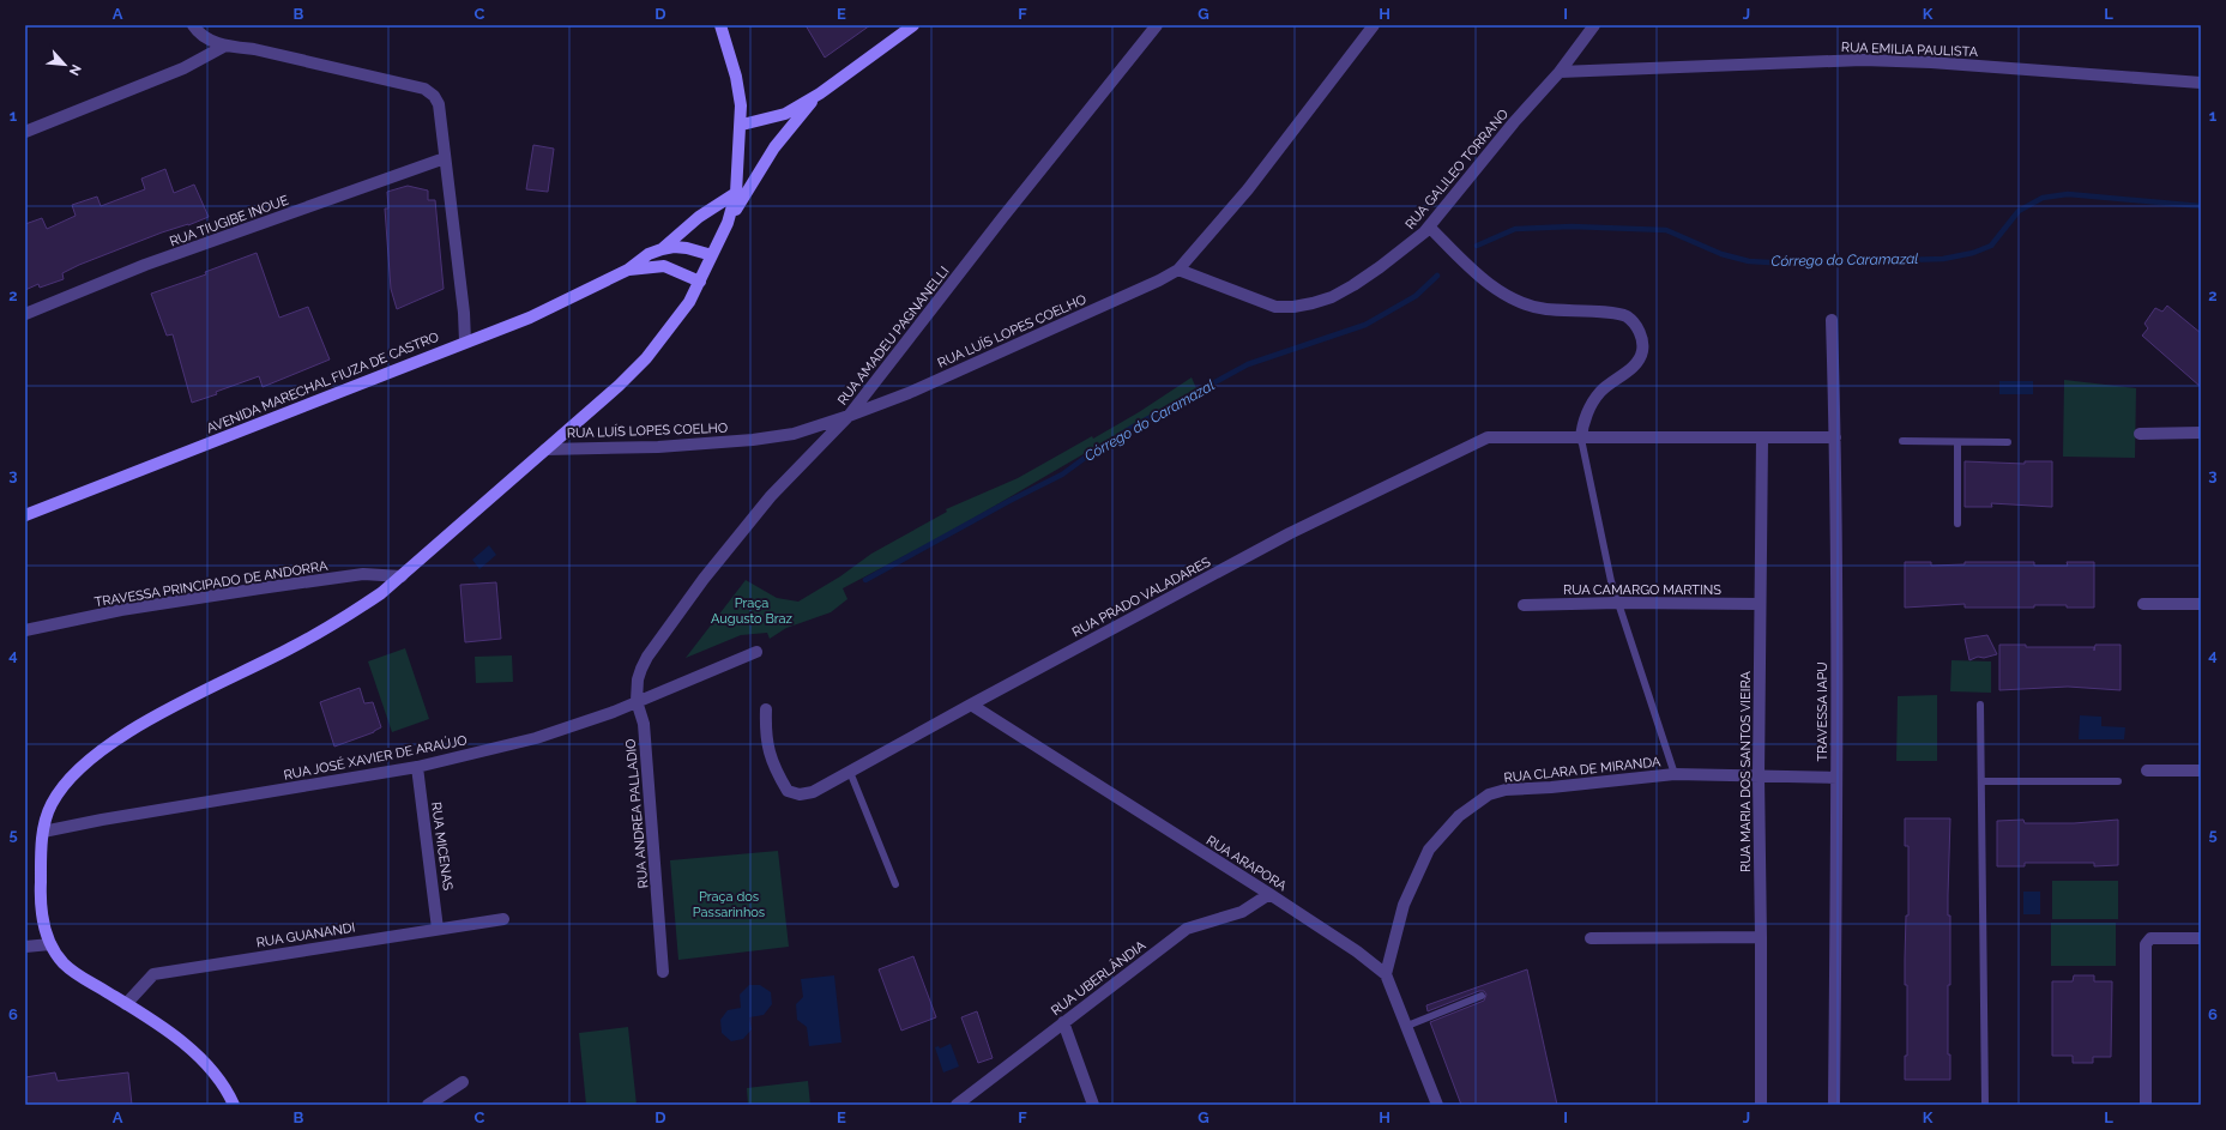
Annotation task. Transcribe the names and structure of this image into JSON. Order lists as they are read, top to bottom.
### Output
{
  "streets": {
    "main road": ["AVENIDA MARECHAL FIUZA DE CASTRO"],
    "street": [
      "RUA EMILIA PAULISTA",
      "RUA GALILEO TORRANO",
      "RUA TIUGIBE INOUE",
      "RUA LUÍS LOPES COELHO",
      "RUA AMADEU PAGNANELLI",
      "TRAVESSA PRINCIPADO DE ANDORRA",
      "RUA CAMARGO MARTINS",
      "RUA PRADO VALADARES",
      "TRAVESSA IAPU",
      "RUA JOSÉ XAVIER DE ARAÚJO",
      "RUA CLARA DE MIRANDA",
      "RUA MARIA DOS SANTOS VIEIRA",
      "RUA ANDREA PALLADIO",
      "RUA MICENAS",
      "RUA ARAPORA",
      "RUA GUANANDI",
      "RUA UBERLÂNDIA"
    ]
  },
  "crossings": [
    ["RUA EMILIA PAULISTA", "RUA GALILEO TORRANO"],
    ["RUA GALILEO TORRANO", "RUA LUÍS LOPES COELHO"],
    ["RUA LUÍS LOPES COELHO", "RUA AMADEU PAGNANELLI"],
    ["RUA AMADEU PAGNANELLI", "RUA ANDREA PALLADIO"],
    ["RUA CAMARGO MARTINS", "RUA MARIA DOS SANTOS VIEIRA"],
    ["RUA PRADO VALADARES", "RUA ARAPORA"],
    ["TRAVESSA IAPU", "RUA CLARA DE MIRANDA"],
    ["RUA JOSÉ XAVIER DE ARAÚJO", "RUA ANDREA PALLADIO"],
    ["RUA JOSÉ XAVIER DE ARAÚJO", "RUA MICENAS"],
    ["RUA CLARA DE MIRANDA", "RUA MARIA DOS SANTOS VIEIRA"],
    ["RUA CLARA DE MIRANDA", "RUA ARAPORA"],
    ["RUA MICENAS", "RUA GUANANDI"],
    ["RUA ARAPORA", "RUA UBERLÂNDIA"]
  ],
  "water": ["Córrego do Caramazal"],
  "parks": ["Praça Augusto Braz", "Praça dos Passarinhos"],
  "north": "bottom right",
  "grid": {
    "columns": [
      "A",
      "B",
      "C",
      "D",
      "E",
      "F",
      "G",
      "H",
      "I",
      "J",
      "K",
      "L"
    ],
    "rows": [
      "1",
      "2",
      "3",
      "4",
      "5",
      "6"
    ]
  }
}
